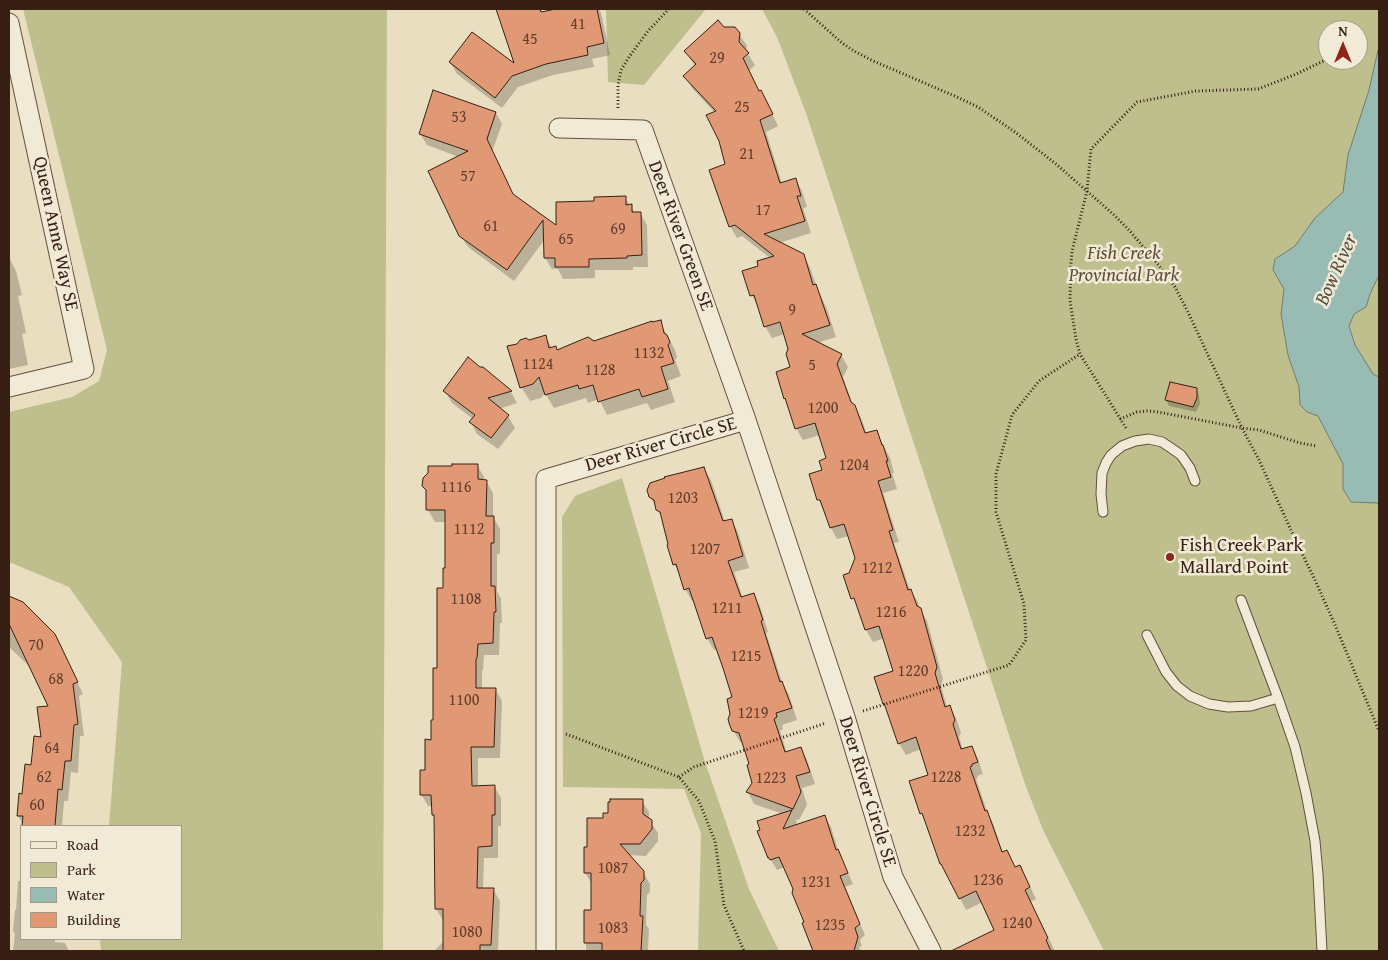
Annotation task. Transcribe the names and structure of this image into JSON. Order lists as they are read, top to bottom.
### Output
{
  "streets": {
    "street": ["Queen Anne Way SE", "Deer River Green SE", "Deer River Circle SE"]
  },
  "crossings": [
    ["Deer River Green SE", "Deer River Circle SE"]
  ],
  "water": ["Bow River"],
  "parks": ["Fish Creek Provincial Park"],
  "places": ["Fish Creek Park Mallard Point"],
  "house_numbers": [
    "41",
    "45",
    "29",
    "25",
    "53",
    "21",
    "57",
    "17",
    "61",
    "69",
    "65",
    "9",
    "1132",
    "1124",
    "5",
    "1128",
    "1200",
    "1204",
    "1116",
    "1203",
    "1112",
    "1207",
    "1212",
    "1108",
    "1211",
    "1216",
    "70",
    "1215",
    "1220",
    "68",
    "1100",
    "1219",
    "64",
    "62",
    "1228",
    "1223",
    "60",
    "1232",
    "1087",
    "1236",
    "1231",
    "1240",
    "1235",
    "1083",
    "1080"
  ],
  "legend": [
    "Road",
    "Park",
    "Water",
    "Building"
  ],
  "north": "top"
}
